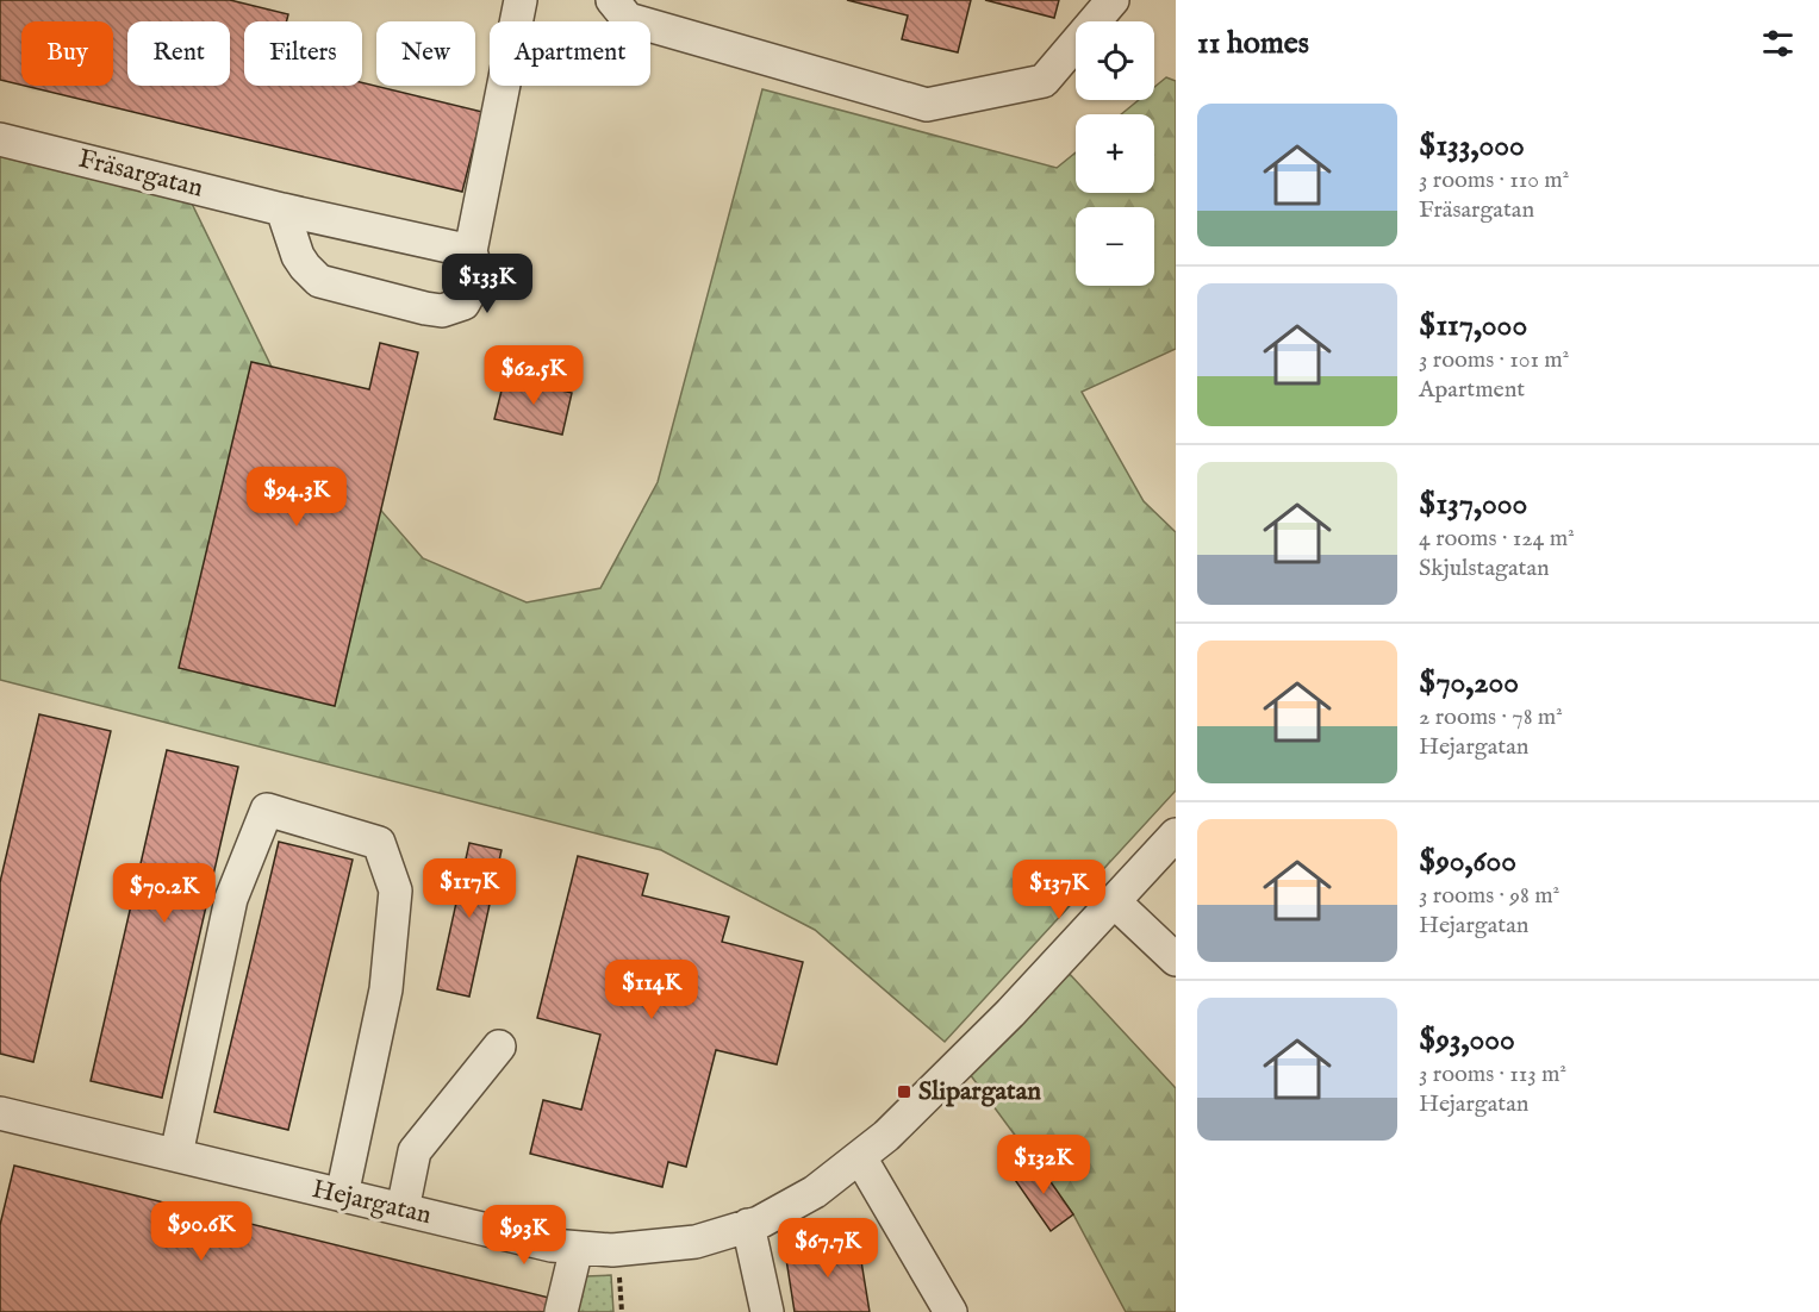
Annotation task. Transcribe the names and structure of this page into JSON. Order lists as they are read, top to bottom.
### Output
{
  "streets": {
    "street": ["Fräsargatan", "Hejargatan"]
  },
  "places": {
    "transit": ["Slipargatan"]
  },
  "page": {
    "heading": "11 homes",
    "map_buttons": ["+", "−"],
    "chip": [
      "Buy",
      "Rent",
      "Filters",
      "New",
      "Apartment"
    ],
    "list": [
      {
        "name": "$133,000",
        "note": "3 rooms · 110 m² · Fräsargatan"
      },
      {
        "name": "$117,000",
        "note": "3 rooms · 101 m² · Apartment"
      },
      {
        "name": "$137,000",
        "note": "4 rooms · 124 m² · Skjulstagatan"
      },
      {
        "name": "$70,200",
        "note": "2 rooms · 78 m² · Hejargatan"
      },
      {
        "name": "$90,600",
        "note": "3 rooms · 98 m² · Hejargatan"
      },
      {
        "name": "$93,000",
        "note": "3 rooms · 113 m² · Hejargatan"
      }
    ],
    "price": [
      "$133K",
      "$62.5K",
      "$94.3K",
      "$117K",
      "$137K",
      "$70.2K",
      "$114K",
      "$132K",
      "$90.6K",
      "$93K",
      "$67.7K"
    ]
  }
}
